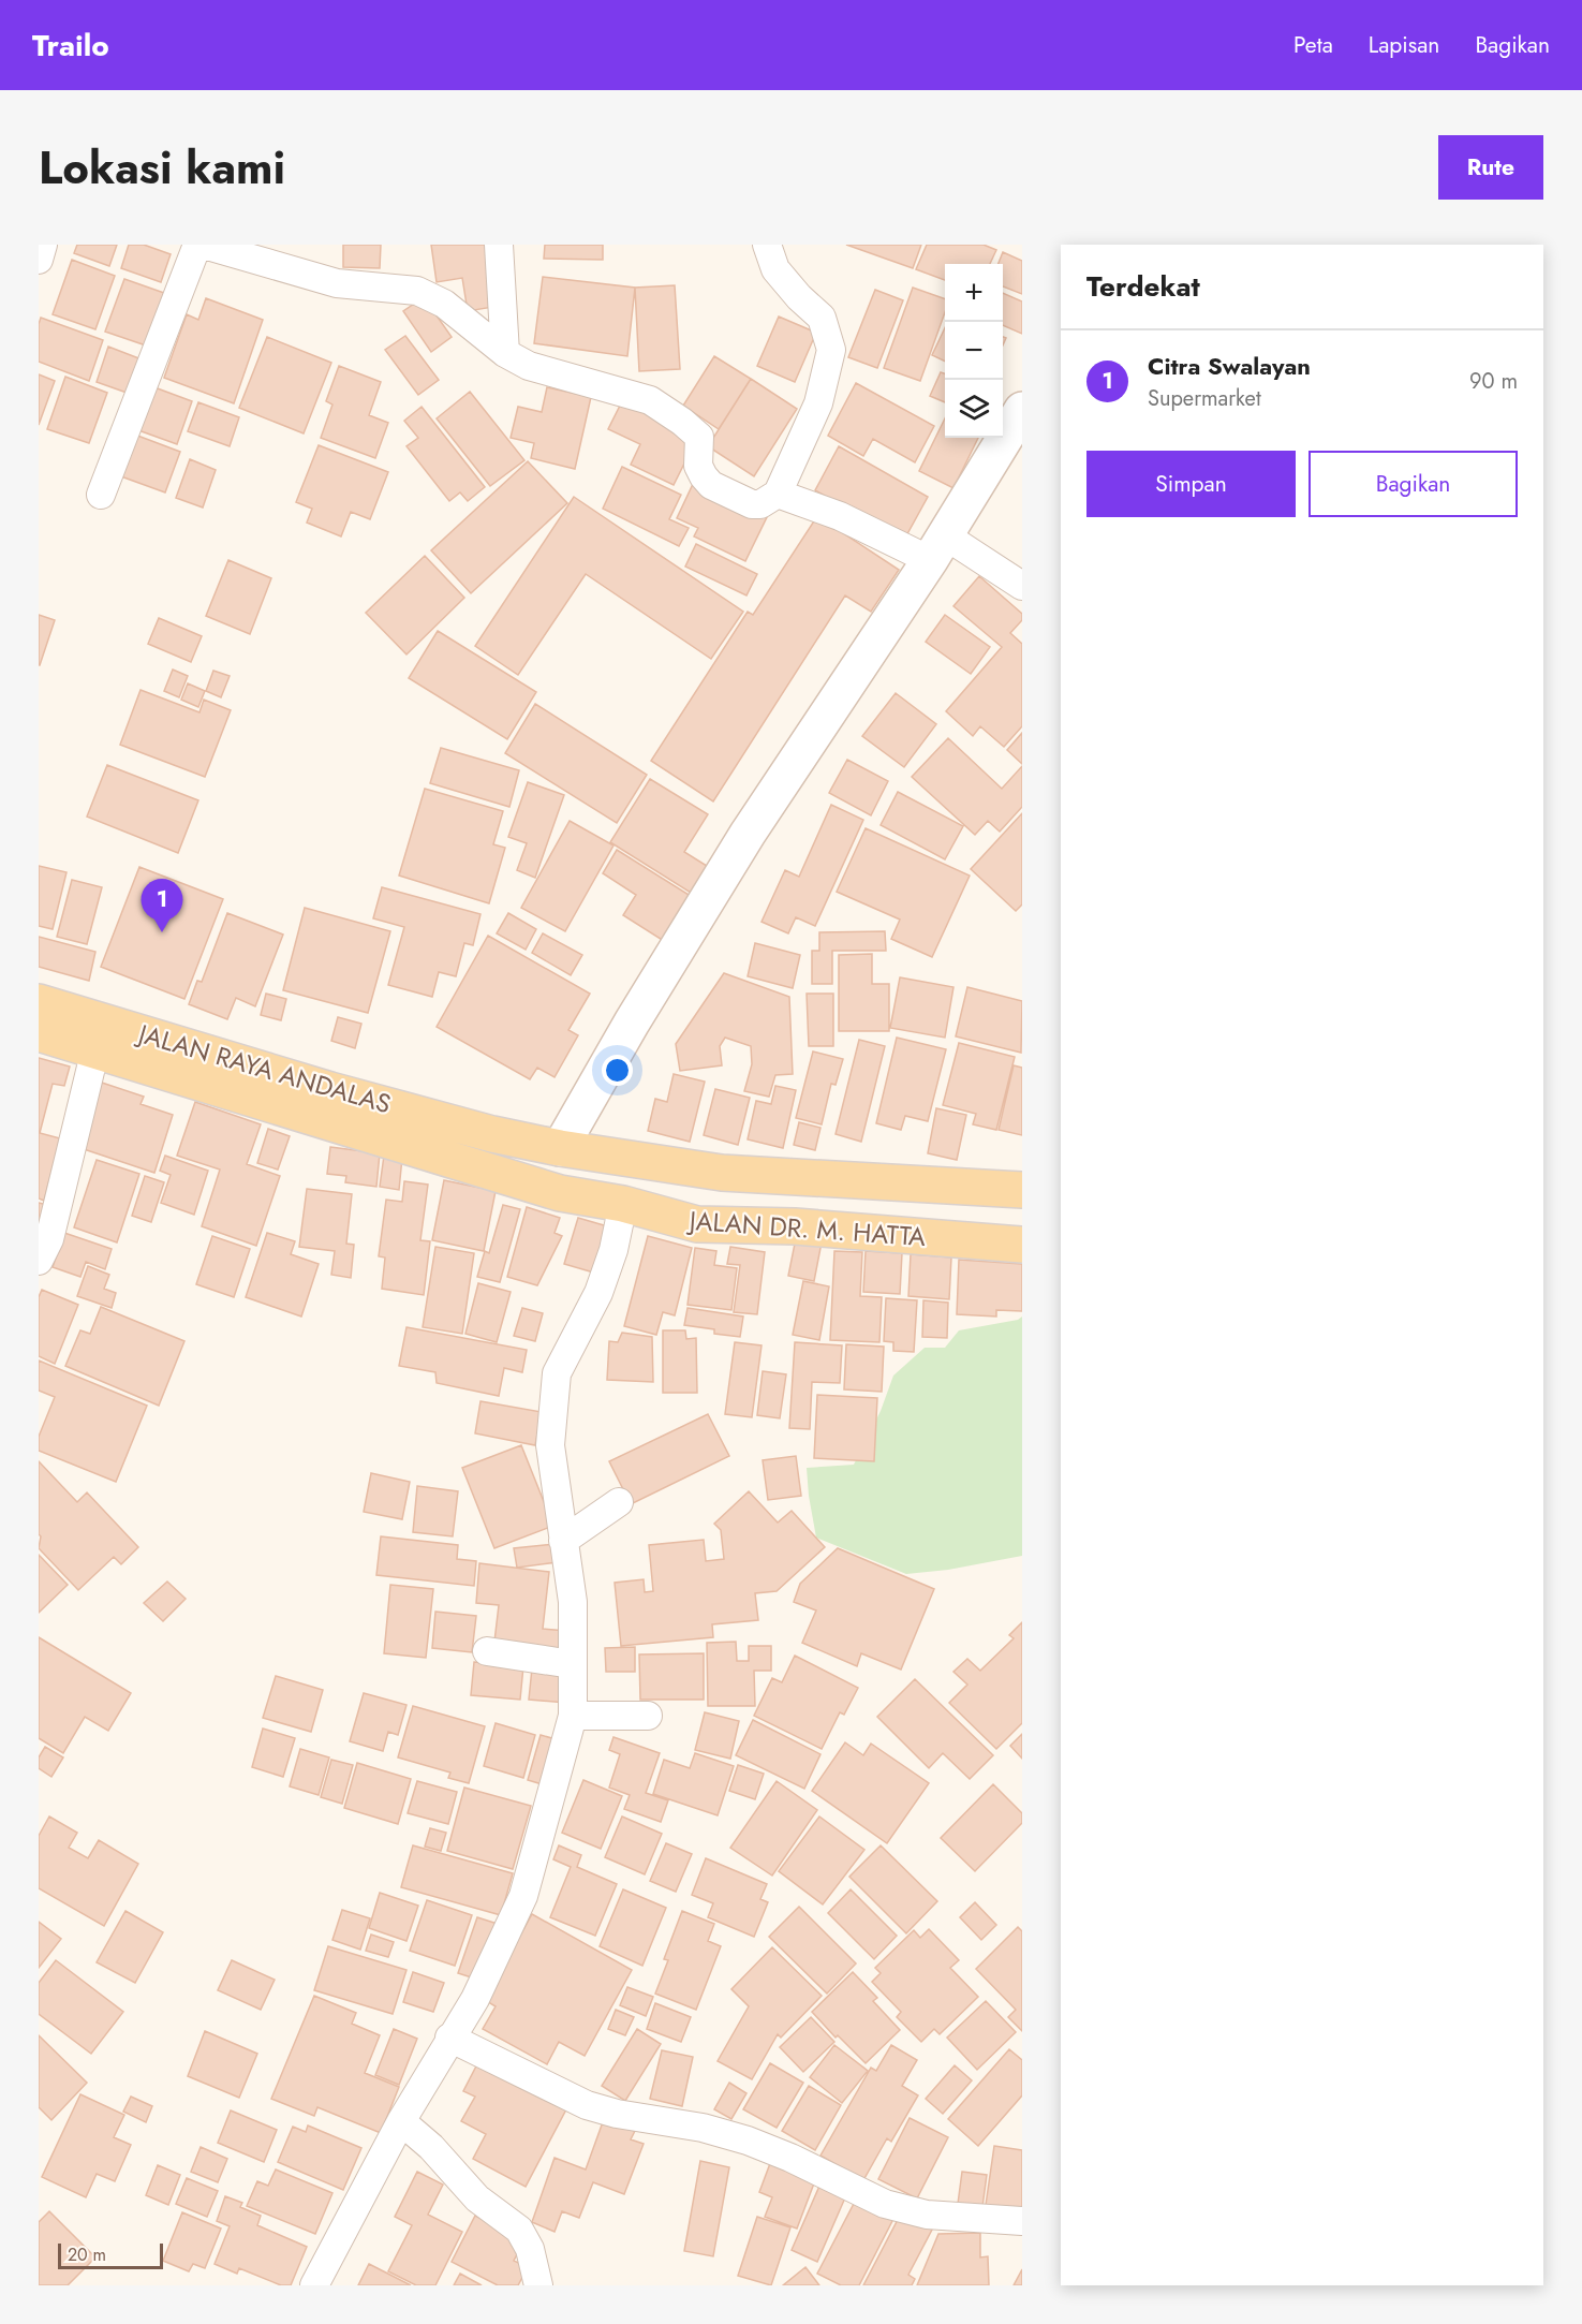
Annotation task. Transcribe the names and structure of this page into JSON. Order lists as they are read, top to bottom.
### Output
{
  "streets": {
    "main road": ["JALAN RAYA ANDALAS", "JALAN DR. M. HATTA"]
  },
  "crossings": [
    ["JALAN RAYA ANDALAS", "JALAN DR. M. HATTA"]
  ],
  "scale_bar": "20 m",
  "page": {
    "header": "Trailo",
    "nav": ["Peta", "Lapisan", "Bagikan"],
    "title": "Lokasi kami",
    "buttons": [
      "Rute",
      ["Simpan", "Bagikan"]
    ],
    "heading": "Terdekat",
    "map_buttons": ["+", "−"],
    "list": [
      {
        "mark": "1",
        "name": "Citra Swalayan",
        "note": "Supermarket",
        "value": "90 m"
      }
    ],
    "pins": "1",
    "scale": "20 m"
  }
}
